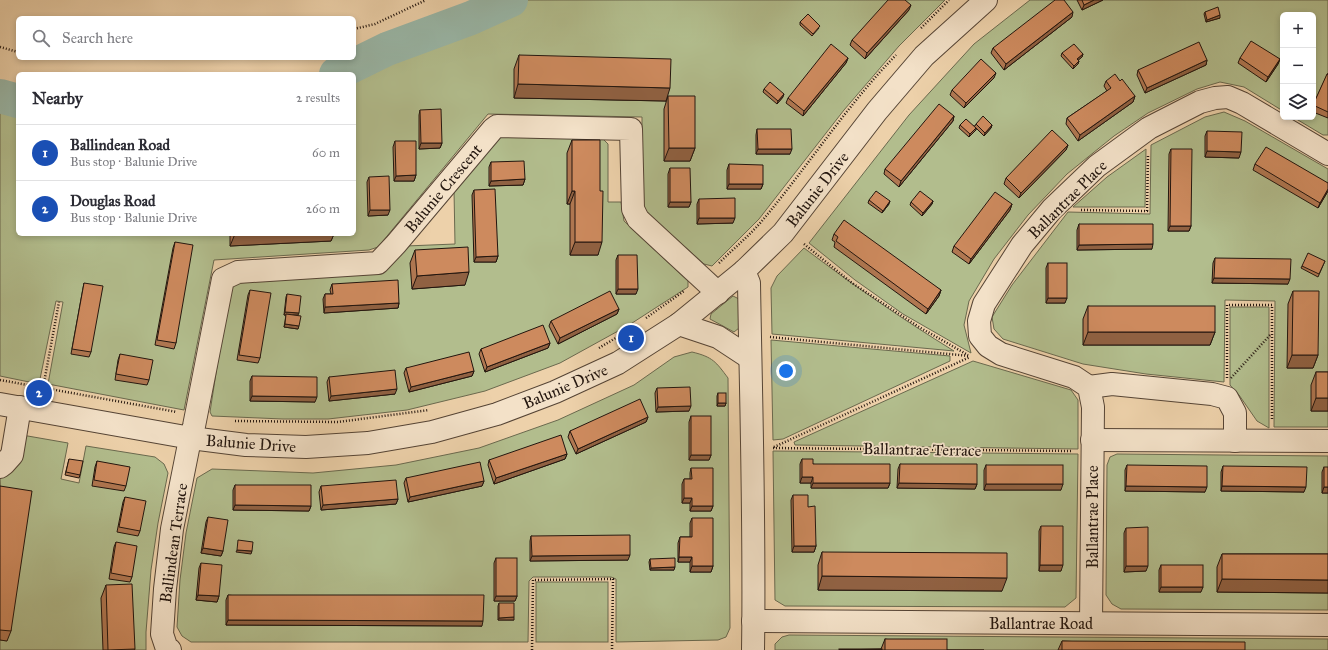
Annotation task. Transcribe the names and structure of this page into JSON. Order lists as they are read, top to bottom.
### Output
{
  "streets": {
    "street": [
      "Balunie Crescent",
      "Balunie Drive",
      "Ballantrae Place",
      "Ballindean Terrace",
      "Ballantrae Road"
    ],
    "path": ["Ballantrae Terrace"]
  },
  "crossings": [
    ["Balunie Crescent", "Balunie Drive"],
    ["Balunie Crescent", "Ballindean Terrace"],
    ["Balunie Drive", "Ballindean Terrace"],
    ["Ballantrae Place", "Ballantrae Terrace"],
    ["Ballantrae Place", "Ballantrae Road"]
  ],
  "page": {
    "map_buttons": ["+", "−"],
    "search": "Search here",
    "heading": ["Nearby", "2 results"],
    "list": [
      {
        "mark": "1",
        "name": "Ballindean Road",
        "note": "Bus stop · Balunie Drive",
        "value": "60 m"
      },
      {
        "mark": "2",
        "name": "Douglas Road",
        "note": "Bus stop · Balunie Drive",
        "value": "260 m"
      }
    ],
    "pins": ["1", "2"]
  }
}
